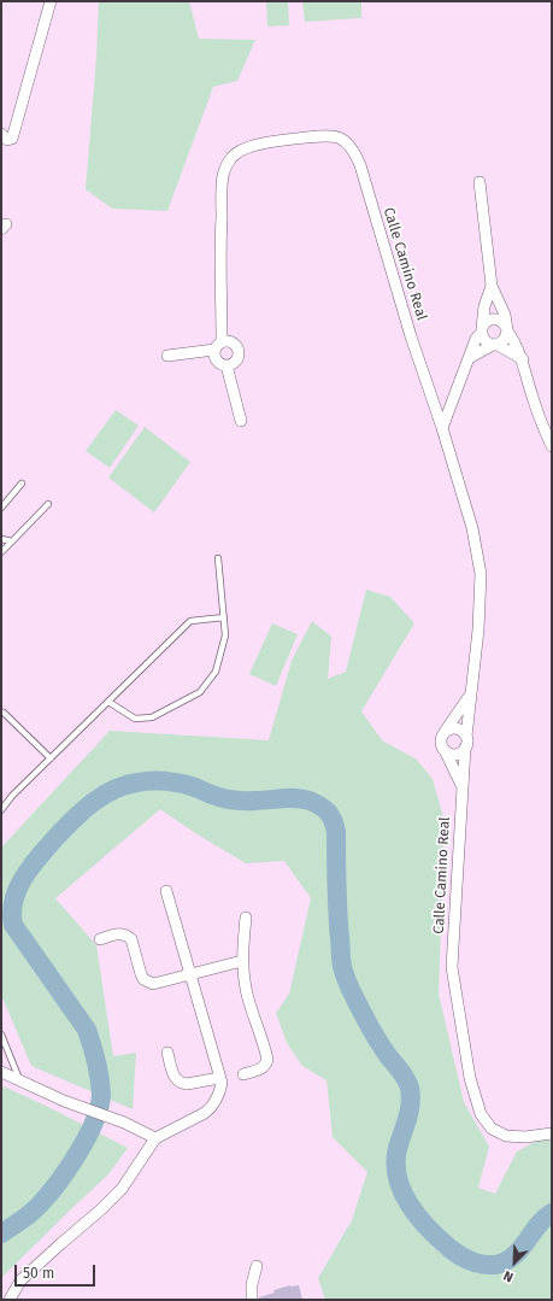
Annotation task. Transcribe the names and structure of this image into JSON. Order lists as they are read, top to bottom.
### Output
{
  "streets": {
    "street": ["Calle Camino Real"]
  },
  "scale_bar": "50 m",
  "north": "bottom left"
}
